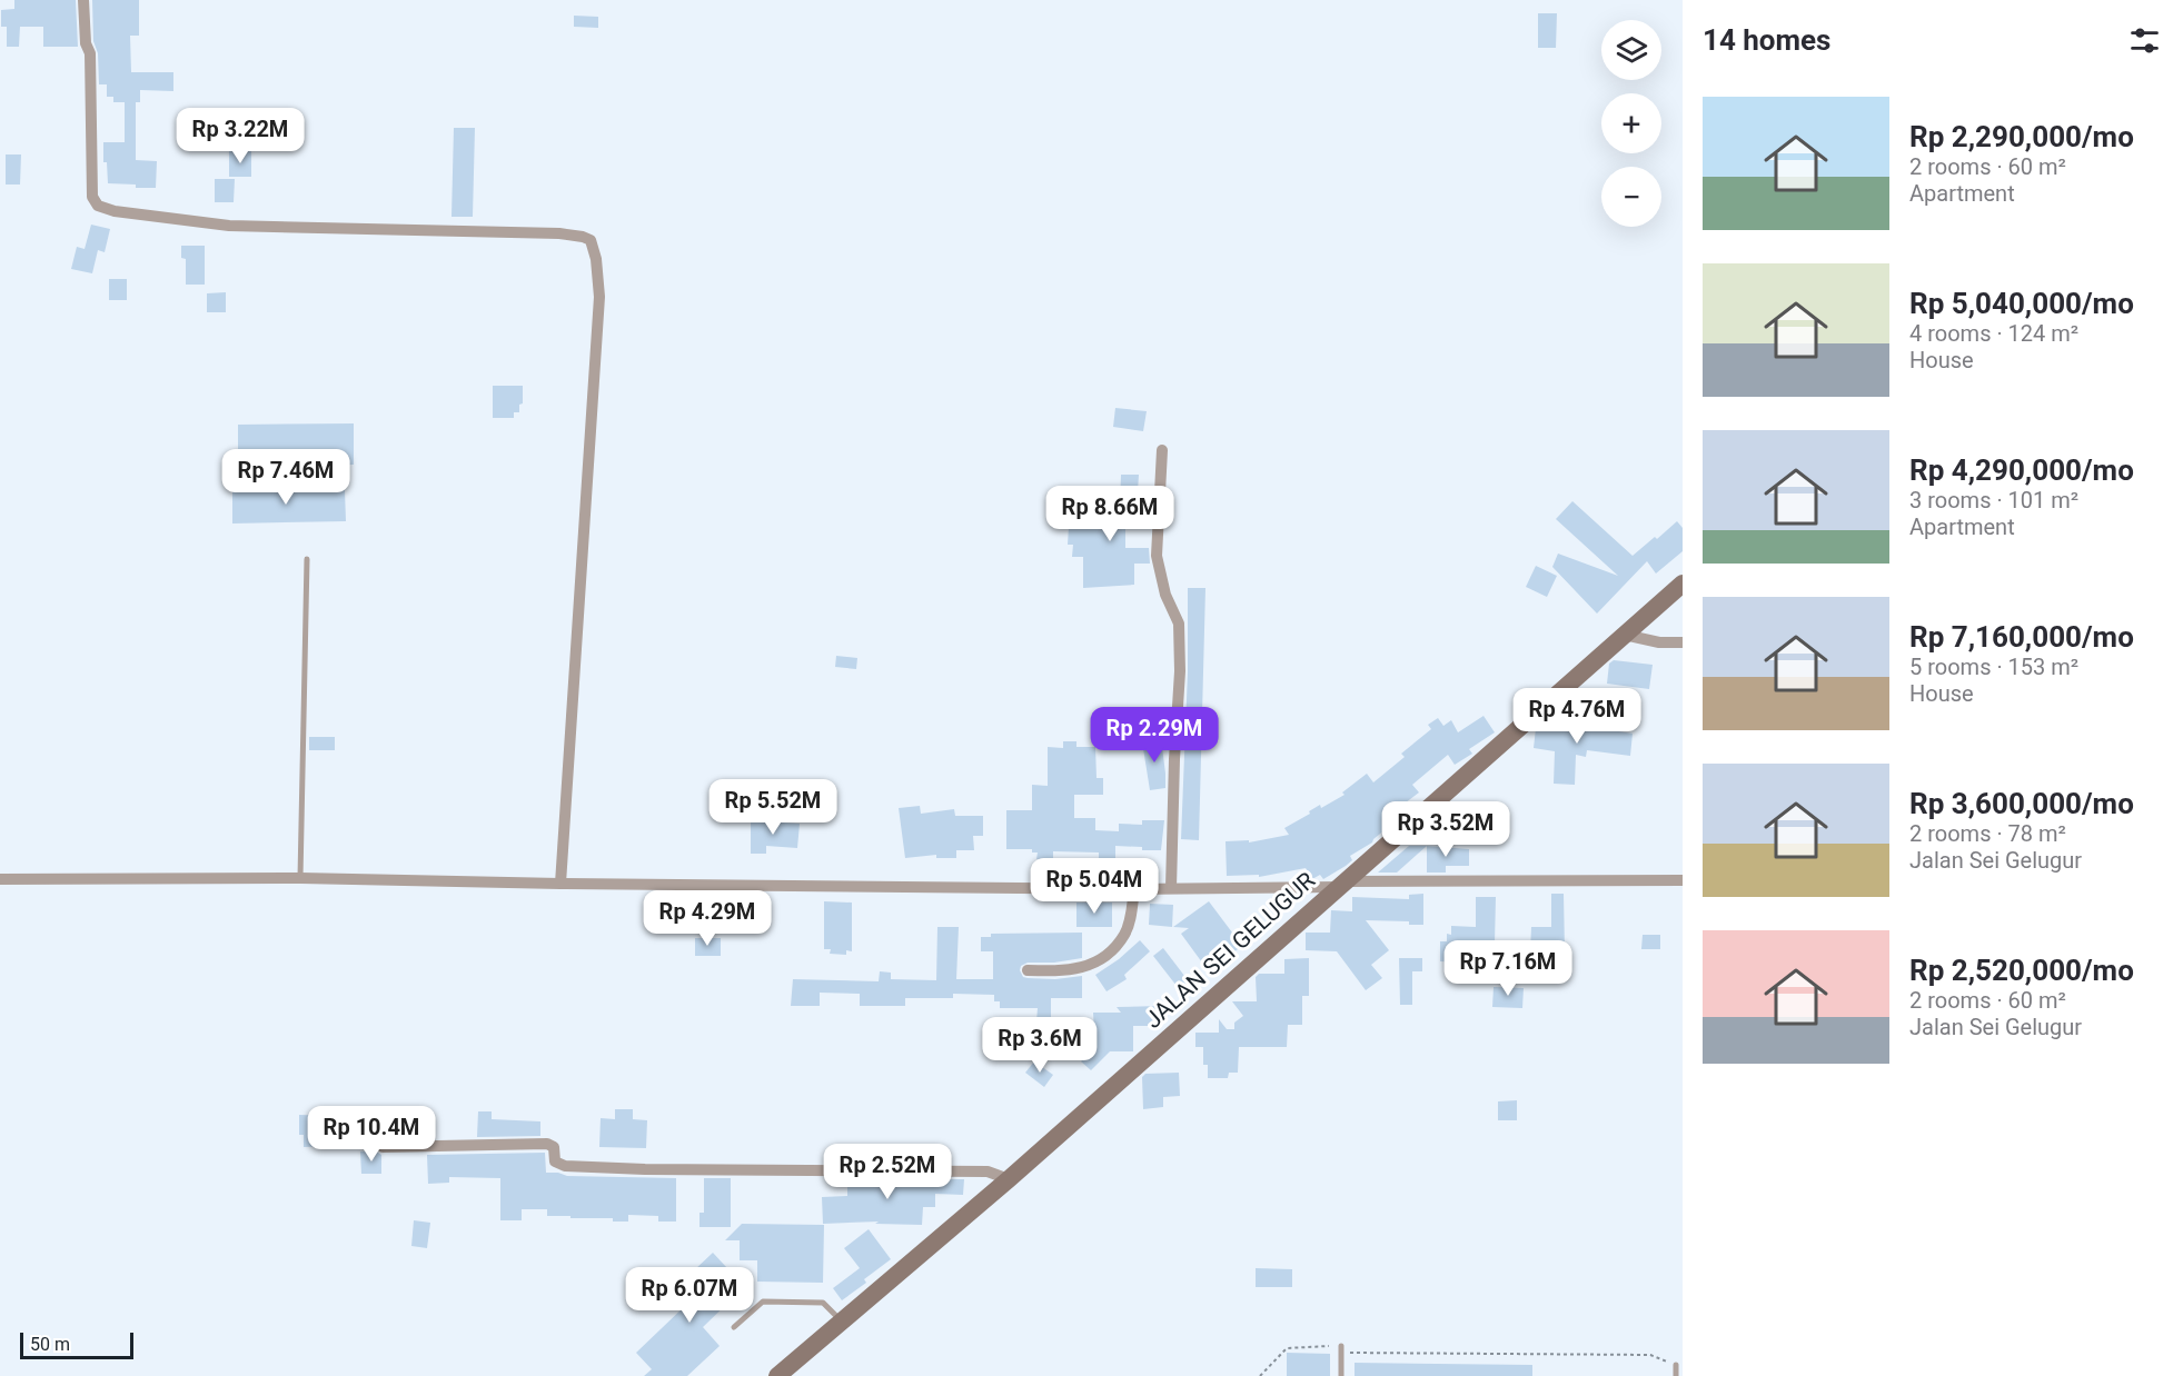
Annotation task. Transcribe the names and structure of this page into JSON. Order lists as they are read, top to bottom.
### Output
{
  "streets": {
    "main road": ["JALAN SEI GELUGUR"]
  },
  "scale_bar": "50 m",
  "page": {
    "heading": "14 homes",
    "map_buttons": ["+", "−"],
    "list": [
      {
        "name": "Rp 2,290,000/mo",
        "note": "2 rooms · 60 m² · Apartment"
      },
      {
        "name": "Rp 5,040,000/mo",
        "note": "4 rooms · 124 m² · House"
      },
      {
        "name": "Rp 4,290,000/mo",
        "note": "3 rooms · 101 m² · Apartment"
      },
      {
        "name": "Rp 7,160,000/mo",
        "note": "5 rooms · 153 m² · House"
      },
      {
        "name": "Rp 3,600,000/mo",
        "note": "2 rooms · 78 m² · Jalan Sei Gelugur"
      },
      {
        "name": "Rp 2,520,000/mo",
        "note": "2 rooms · 60 m² · Jalan Sei Gelugur"
      }
    ],
    "price": [
      "Rp 3.22M",
      "Rp 7.46M",
      "Rp 8.66M",
      "Rp 4.76M",
      "Rp 2.29M",
      "Rp 5.52M",
      "Rp 3.52M",
      "Rp 5.04M",
      "Rp 4.29M",
      "Rp 7.16M",
      "Rp 3.6M",
      "Rp 10.4M",
      "Rp 2.52M",
      "Rp 6.07M"
    ],
    "scale": "50 m"
  }
}
